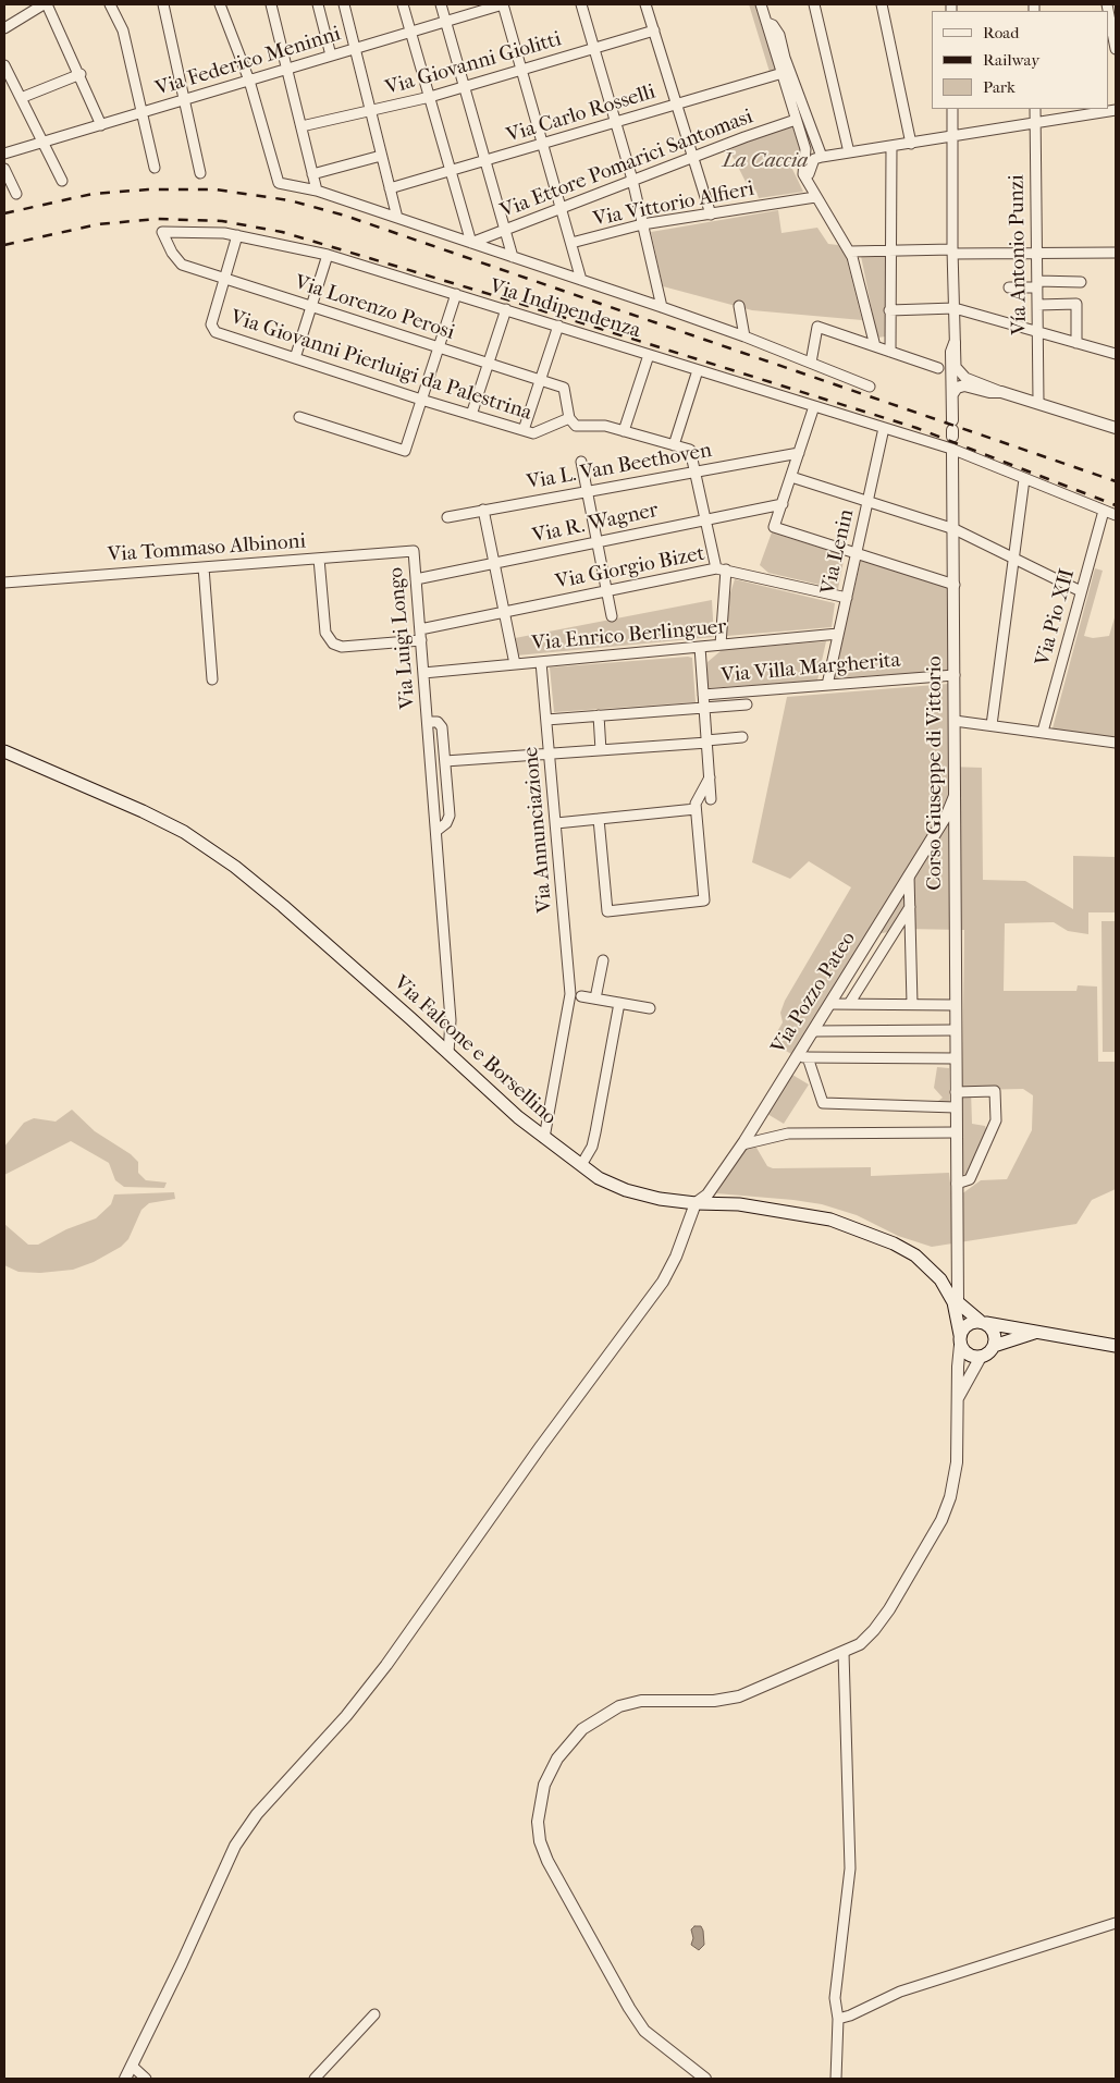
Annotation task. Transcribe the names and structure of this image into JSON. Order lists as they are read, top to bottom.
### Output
{
  "streets": {
    "main road": ["Via Falcone e Borsellino"],
    "street": [
      "Via Federico Meninni",
      "Via Giovanni Giolitti",
      "Via Carlo Rosselli",
      "Via Ettore Pomarici Santomasi",
      "Via Vittorio Alfieri",
      "Vía Antonio Punzi",
      "Via Lorenzo Perosi",
      "Via Indipendenza",
      "Via Giovanni Pierluigi da Palestrina",
      "Via L. Van Beethoven",
      "Via R. Wagner",
      "Via Tommaso Albinoni",
      "Via Lenin",
      "Via Giorgio Bizet",
      "Via Pio XII",
      "Via Enrico Berlinguer",
      "Via Luigi Longo",
      "Via Villa Margherita",
      "Corso Giuseppe di Vittorio",
      "Via Annunciazione",
      "Via Pozzo Pateo"
    ]
  },
  "crossings": [
    ["Via Federico Meninni", "Via Indipendenza"],
    ["Via Ettore Pomarici Santomasi", "Via Indipendenza"],
    ["Via Lorenzo Perosi", "Via Indipendenza"],
    ["Via Lorenzo Perosi", "Via Giovanni Pierluigi da Palestrina"],
    ["Via Indipendenza", "Via Lenin"],
    ["Via Indipendenza", "Via Pio XII"],
    ["Via Indipendenza", "Corso Giuseppe di Vittorio"],
    ["Via R. Wagner", "Via Luigi Longo"],
    ["Via Tommaso Albinoni", "Via Luigi Longo"],
    ["Via Lenin", "Via Giorgio Bizet"],
    ["Via Lenin", "Via Enrico Berlinguer"],
    ["Via Lenin", "Via Villa Margherita"],
    ["Via Giorgio Bizet", "Via Luigi Longo"],
    ["Via Enrico Berlinguer", "Via Luigi Longo"],
    ["Via Enrico Berlinguer", "Via Annunciazione"],
    ["Via Luigi Longo", "Via Falcone e Borsellino"],
    ["Via Villa Margherita", "Corso Giuseppe di Vittorio"],
    ["Via Villa Margherita", "Via Annunciazione"],
    ["Corso Giuseppe di Vittorio", "Via Pozzo Pateo"],
    ["Corso Giuseppe di Vittorio", "Via Falcone e Borsellino"],
    ["Via Annunciazione", "Via Falcone e Borsellino"],
    ["Via Pozzo Pateo", "Via Falcone e Borsellino"]
  ],
  "parks": ["La Caccia"],
  "legend": ["Road", "Railway", "Park"]
}
